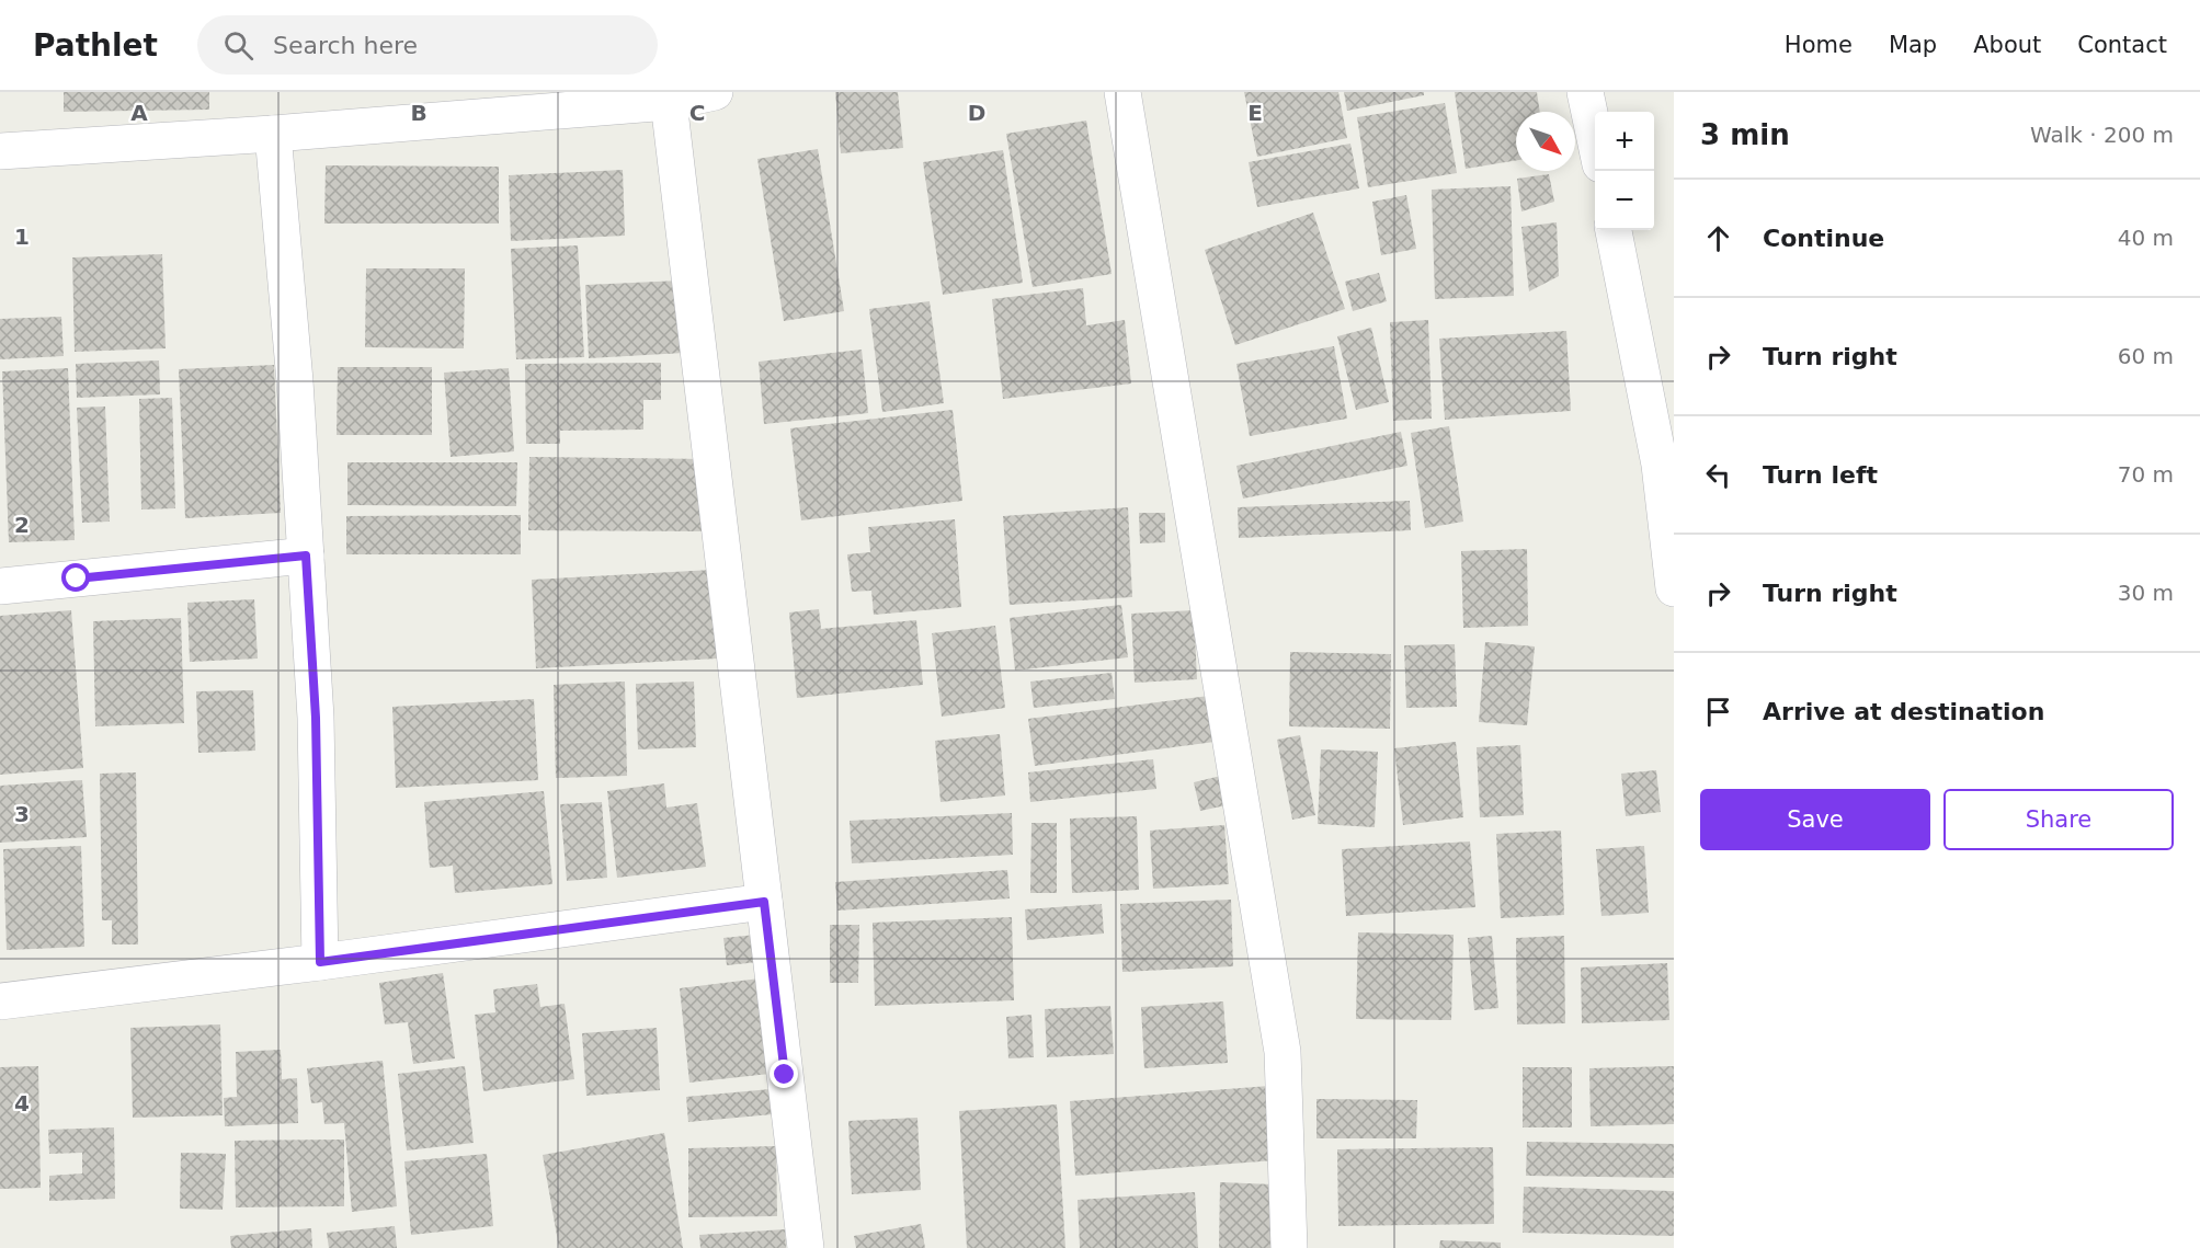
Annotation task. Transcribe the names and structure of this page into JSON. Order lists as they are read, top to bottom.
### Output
{
  "north": "bottom right",
  "page": {
    "header": "Pathlet",
    "search": "Search here",
    "nav": [
      "Home",
      "Map",
      "About",
      "Contact"
    ],
    "heading": ["3 min", "Walk · 200 m"],
    "map_buttons": ["+", "−"],
    "list": [
      ["Continue", "40 m"],
      ["Turn right", "60 m"],
      ["Turn left", "70 m"],
      ["Turn right", "30 m"],
      "Arrive at destination"
    ],
    "buttons": ["Save", "Share"]
  },
  "grid": {
    "columns": [
      "A",
      "B",
      "C",
      "D",
      "E"
    ],
    "rows": [
      "1",
      "2",
      "3",
      "4"
    ]
  }
}
